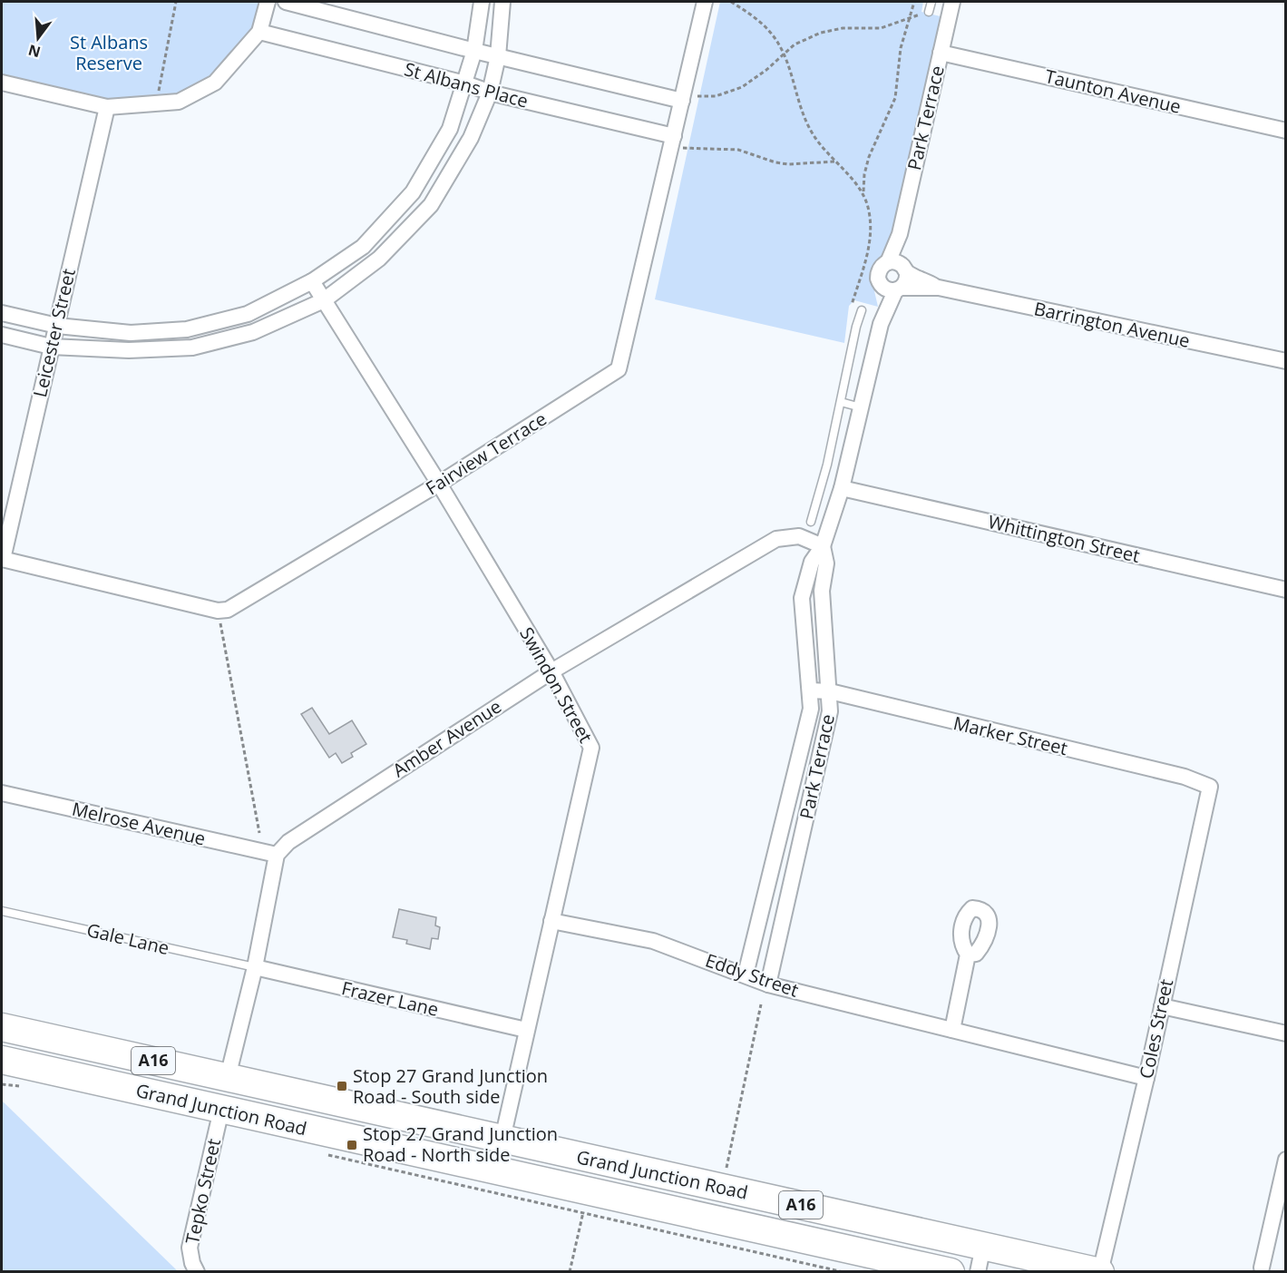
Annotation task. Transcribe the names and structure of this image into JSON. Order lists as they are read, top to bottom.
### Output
{
  "streets": {
    "highway": ["A16", "Grand Junction Road"],
    "street": [
      "St Albans Place",
      "Taunton Avenue",
      "Park Terrace",
      "Barrington Avenue",
      "Leicester Street",
      "Fairview Terrace",
      "Whittington Street",
      "Swindon Street",
      "Marker Street",
      "Amber Avenue",
      "Melrose Avenue",
      "Eddy Street",
      "Frazer Lane",
      "Coles Street",
      "Tepko Street"
    ],
    "lane": ["Gale Lane"]
  },
  "crossings": [
    ["St Albans Place", "Fairview Terrace"],
    ["Taunton Avenue", "Park Terrace"],
    ["Park Terrace", "Barrington Avenue"],
    ["Park Terrace", "Whittington Street"],
    ["Park Terrace", "Marker Street"],
    ["Park Terrace", "Amber Avenue"],
    ["Park Terrace", "Eddy Street"],
    ["Fairview Terrace", "Swindon Street"],
    ["Swindon Street", "Amber Avenue"],
    ["Swindon Street", "Eddy Street"],
    ["Swindon Street", "Frazer Lane"],
    ["Swindon Street", "Grand Junction Road"],
    ["Marker Street", "Coles Street"],
    ["Amber Avenue", "Melrose Avenue"],
    ["Gale Lane", "Frazer Lane"],
    ["Eddy Street", "Coles Street"],
    ["Coles Street", "Grand Junction Road"],
    ["Grand Junction Road", "Tepko Street"]
  ],
  "parks": ["St Albans Reserve"],
  "places": {
    "transit": ["Stop 27 Grand Junction Road - South side", "Stop 27 Grand Junction Road - North side"]
  },
  "north": "bottom"
}
